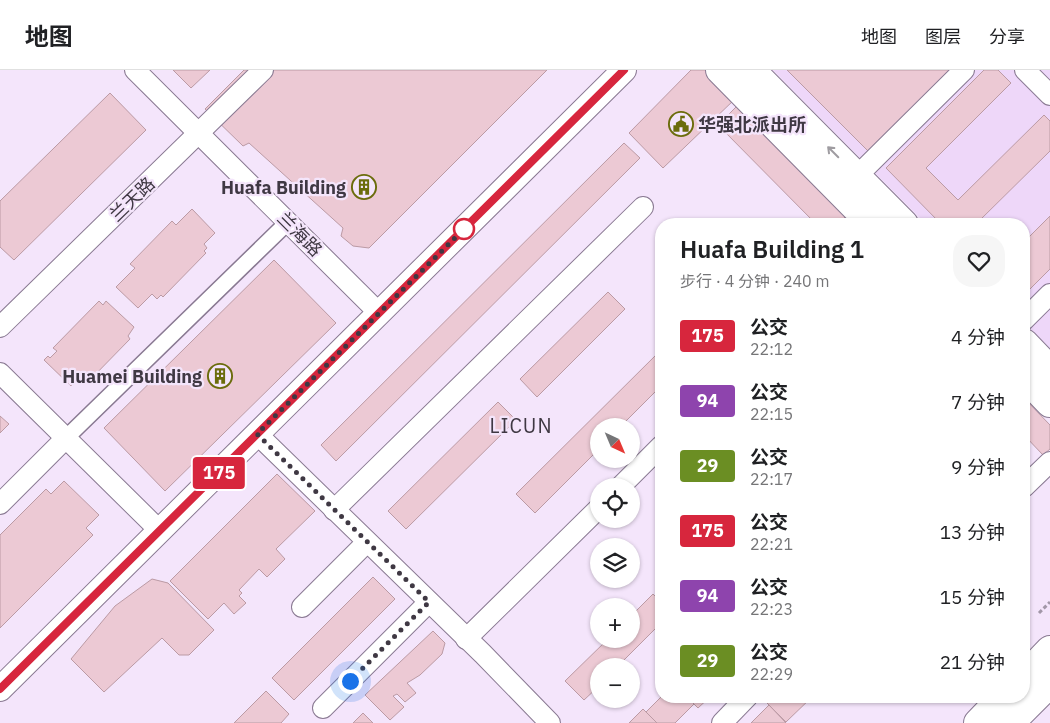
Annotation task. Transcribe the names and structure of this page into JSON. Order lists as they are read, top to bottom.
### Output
{
  "streets": {
    "street": ["兰天路", "兰海路"]
  },
  "crossings": [
    ["兰天路", "兰海路"]
  ],
  "districts": ["LICUN"],
  "places": {
    "public building": ["华强北派出所"],
    "building": ["Huafa Building", "Huamei Building"]
  },
  "lines": ["bus line 175"],
  "north": "bottom right",
  "page": {
    "header": "地图",
    "nav": ["地图", "图层", "分享"],
    "on_map": "175",
    "heading": ["Huafa Building 1", "步行 · 4 分钟 · 240 m"],
    "list": [
      {
        "mark": "175",
        "name": "公交",
        "note": "22:12",
        "value": "4 分钟"
      },
      {
        "mark": "94",
        "name": "公交",
        "note": "22:15",
        "value": "7 分钟"
      },
      {
        "mark": "29",
        "name": "公交",
        "note": "22:17",
        "value": "9 分钟"
      },
      {
        "mark": "175",
        "name": "公交",
        "note": "22:21",
        "value": "13 分钟"
      },
      {
        "mark": "94",
        "name": "公交",
        "note": "22:23",
        "value": "15 分钟"
      },
      {
        "mark": "29",
        "name": "公交",
        "note": "22:29",
        "value": "21 分钟"
      }
    ],
    "map_buttons": ["+", "−"]
  }
}
